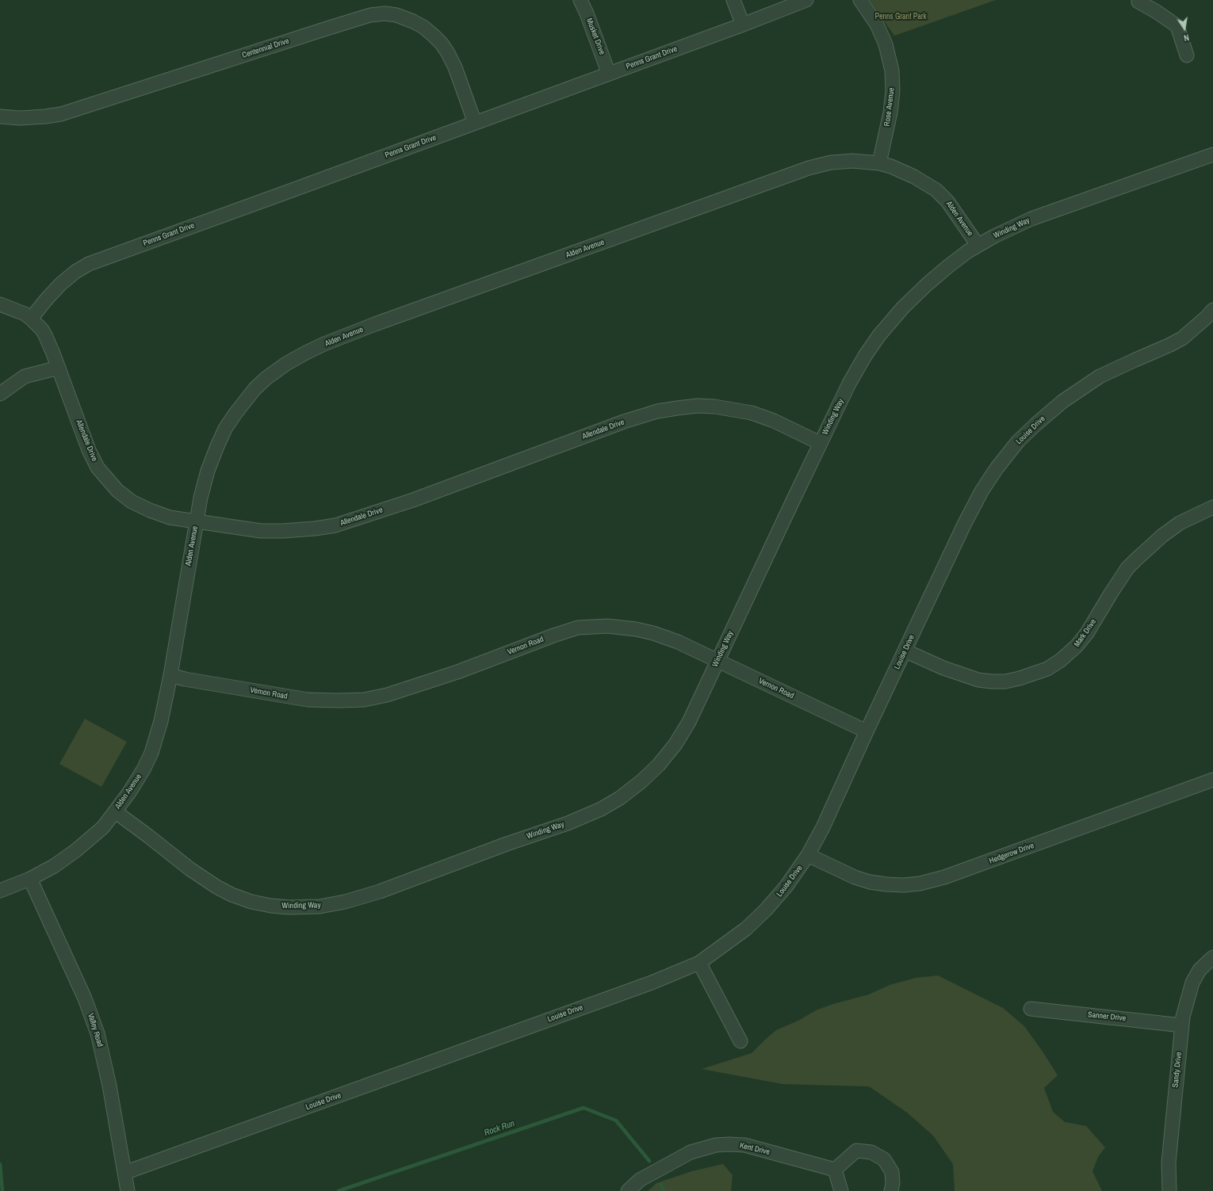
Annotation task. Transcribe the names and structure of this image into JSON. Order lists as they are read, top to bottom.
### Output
{
  "streets": {
    "street": [
      "Musket Drive",
      "Centennial Drive",
      "Penns Grant Drive",
      "Rose Avenue",
      "Alden Avenue",
      "Winding Way",
      "Allendale Drive",
      "Louise Drive",
      "Mark Drive",
      "Vernon Road",
      "Hedgerow Drive",
      "Sanner Drive",
      "Valley Road",
      "Sandy Drive",
      "Kent Drive"
    ]
  },
  "crossings": [
    ["Musket Drive", "Penns Grant Drive"],
    ["Centennial Drive", "Penns Grant Drive"],
    ["Penns Grant Drive", "Allendale Drive"],
    ["Rose Avenue", "Alden Avenue"],
    ["Alden Avenue", "Winding Way"],
    ["Alden Avenue", "Allendale Drive"],
    ["Alden Avenue", "Vernon Road"],
    ["Alden Avenue", "Valley Road"],
    ["Winding Way", "Allendale Drive"],
    ["Winding Way", "Vernon Road"],
    ["Louise Drive", "Mark Drive"],
    ["Louise Drive", "Vernon Road"],
    ["Louise Drive", "Hedgerow Drive"],
    ["Louise Drive", "Valley Road"],
    ["Sanner Drive", "Sandy Drive"]
  ],
  "water": ["Rock Run"],
  "parks": ["Penns Grant Park"],
  "north": "bottom"
}
